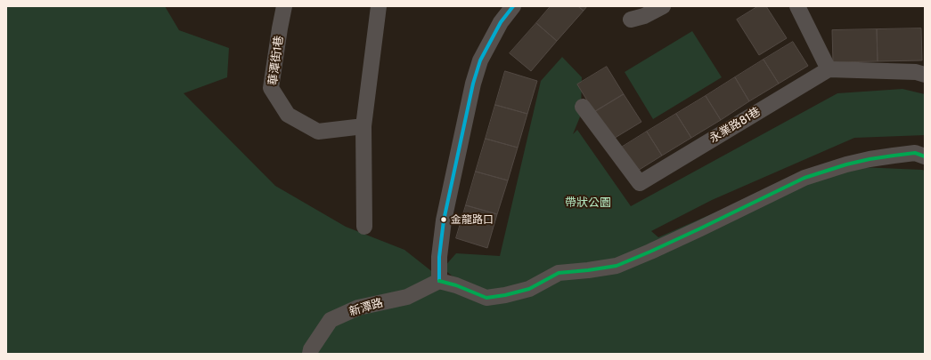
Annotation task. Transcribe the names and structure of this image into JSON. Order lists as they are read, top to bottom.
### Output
{
  "streets": {
    "street": ["華潭街1巷", "永業路81巷", "新潭路"]
  },
  "parks": ["帶狀公園"],
  "places": ["金龍路口"]
}
